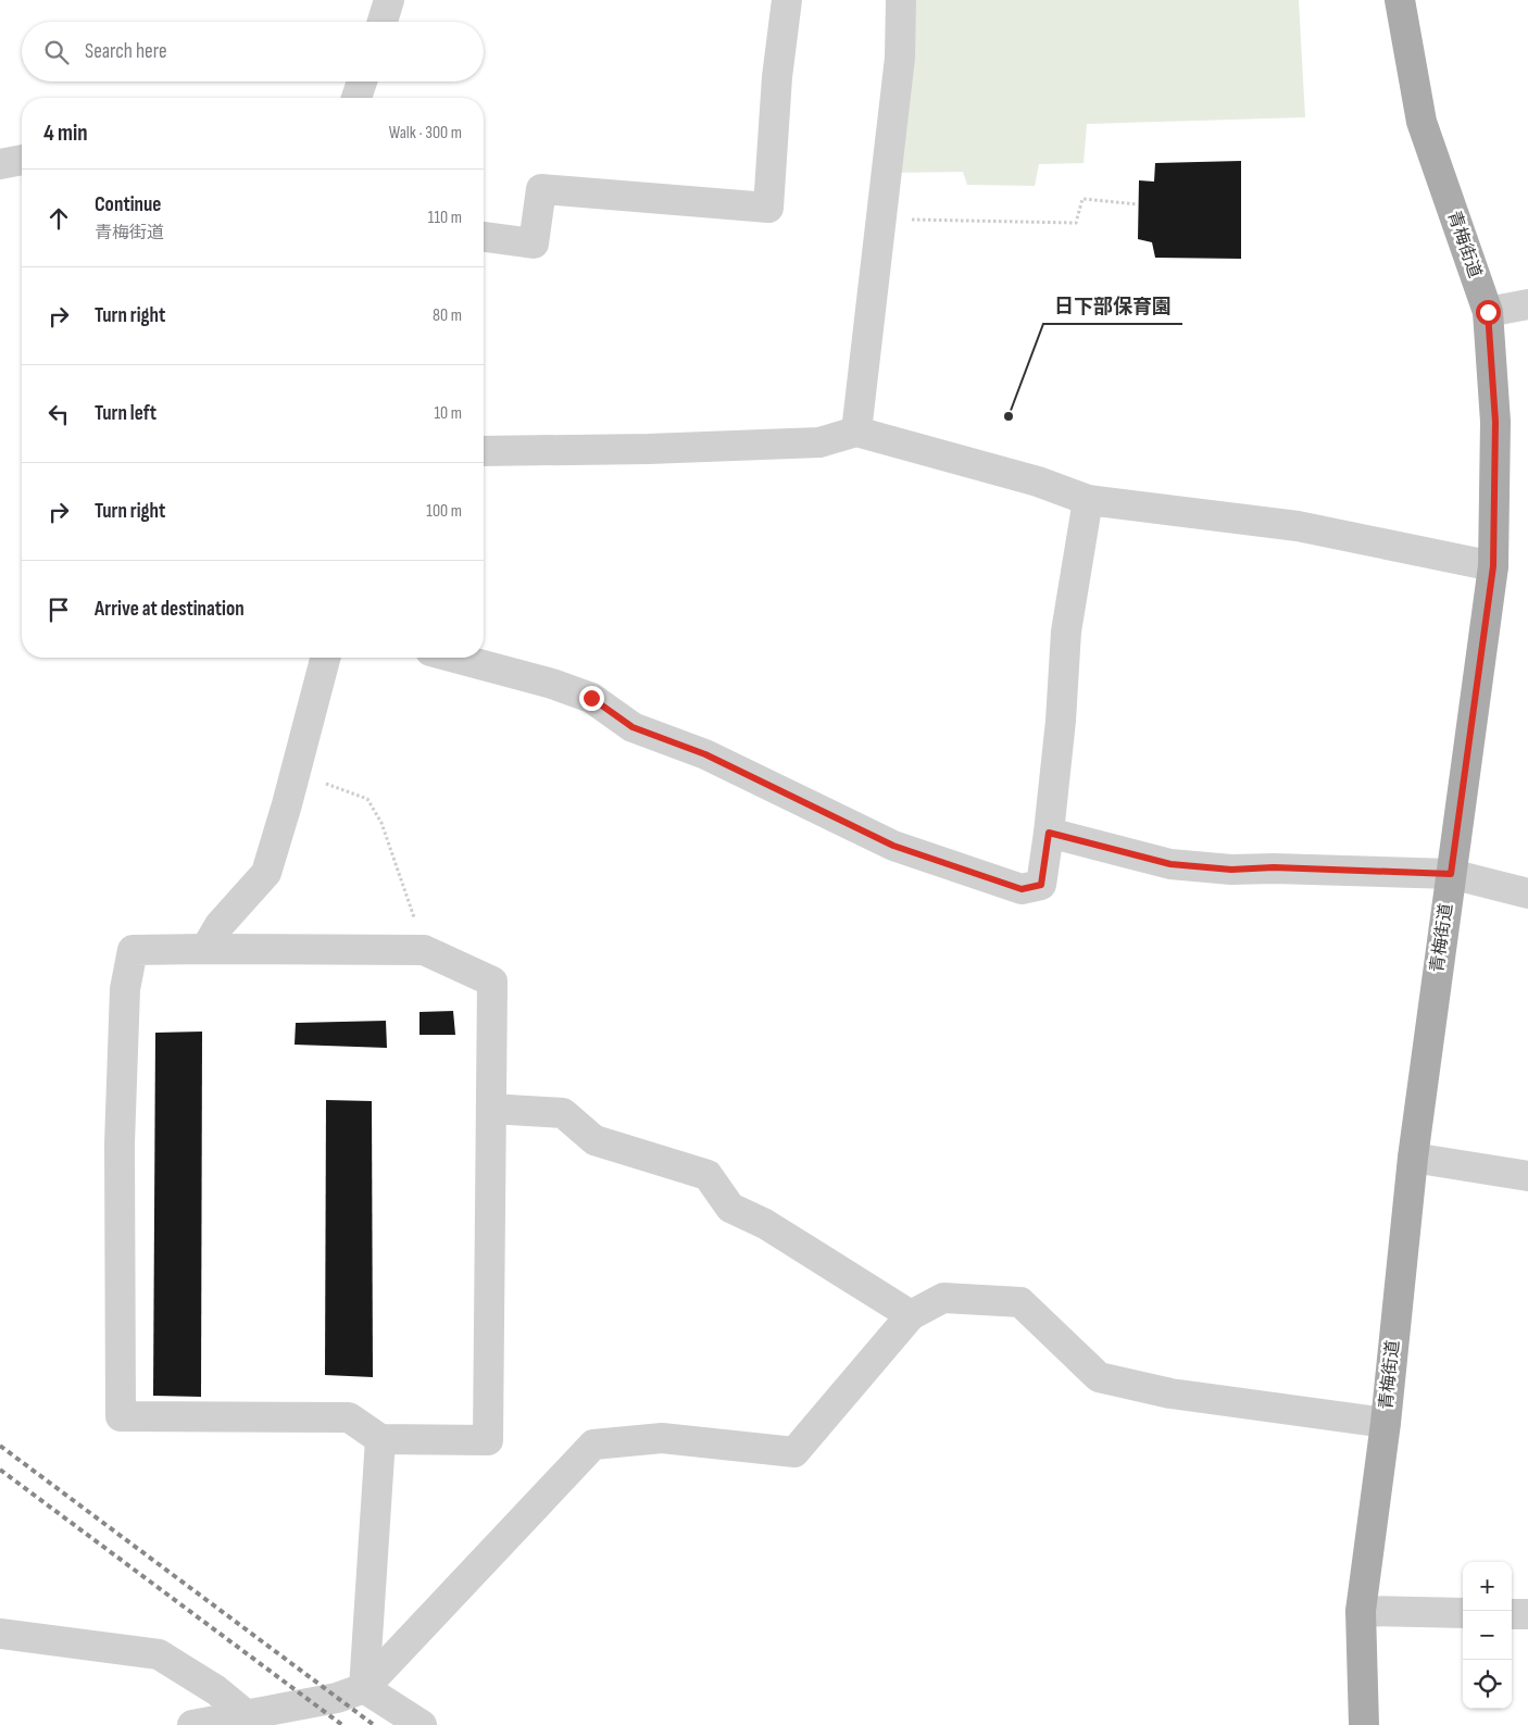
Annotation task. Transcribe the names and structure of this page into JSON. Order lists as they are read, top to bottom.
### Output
{
  "streets": {
    "main road": ["青梅街道"]
  },
  "places": ["日下部保育園"],
  "page": {
    "search": "Search here",
    "heading": ["4 min", "Walk · 300 m"],
    "list": [
      ["Continue", "青梅街道", "110 m"],
      ["Turn right", "80 m"],
      ["Turn left", "10 m"],
      ["Turn right", "100 m"],
      "Arrive at destination"
    ],
    "map_buttons": ["+", "−"]
  }
}
